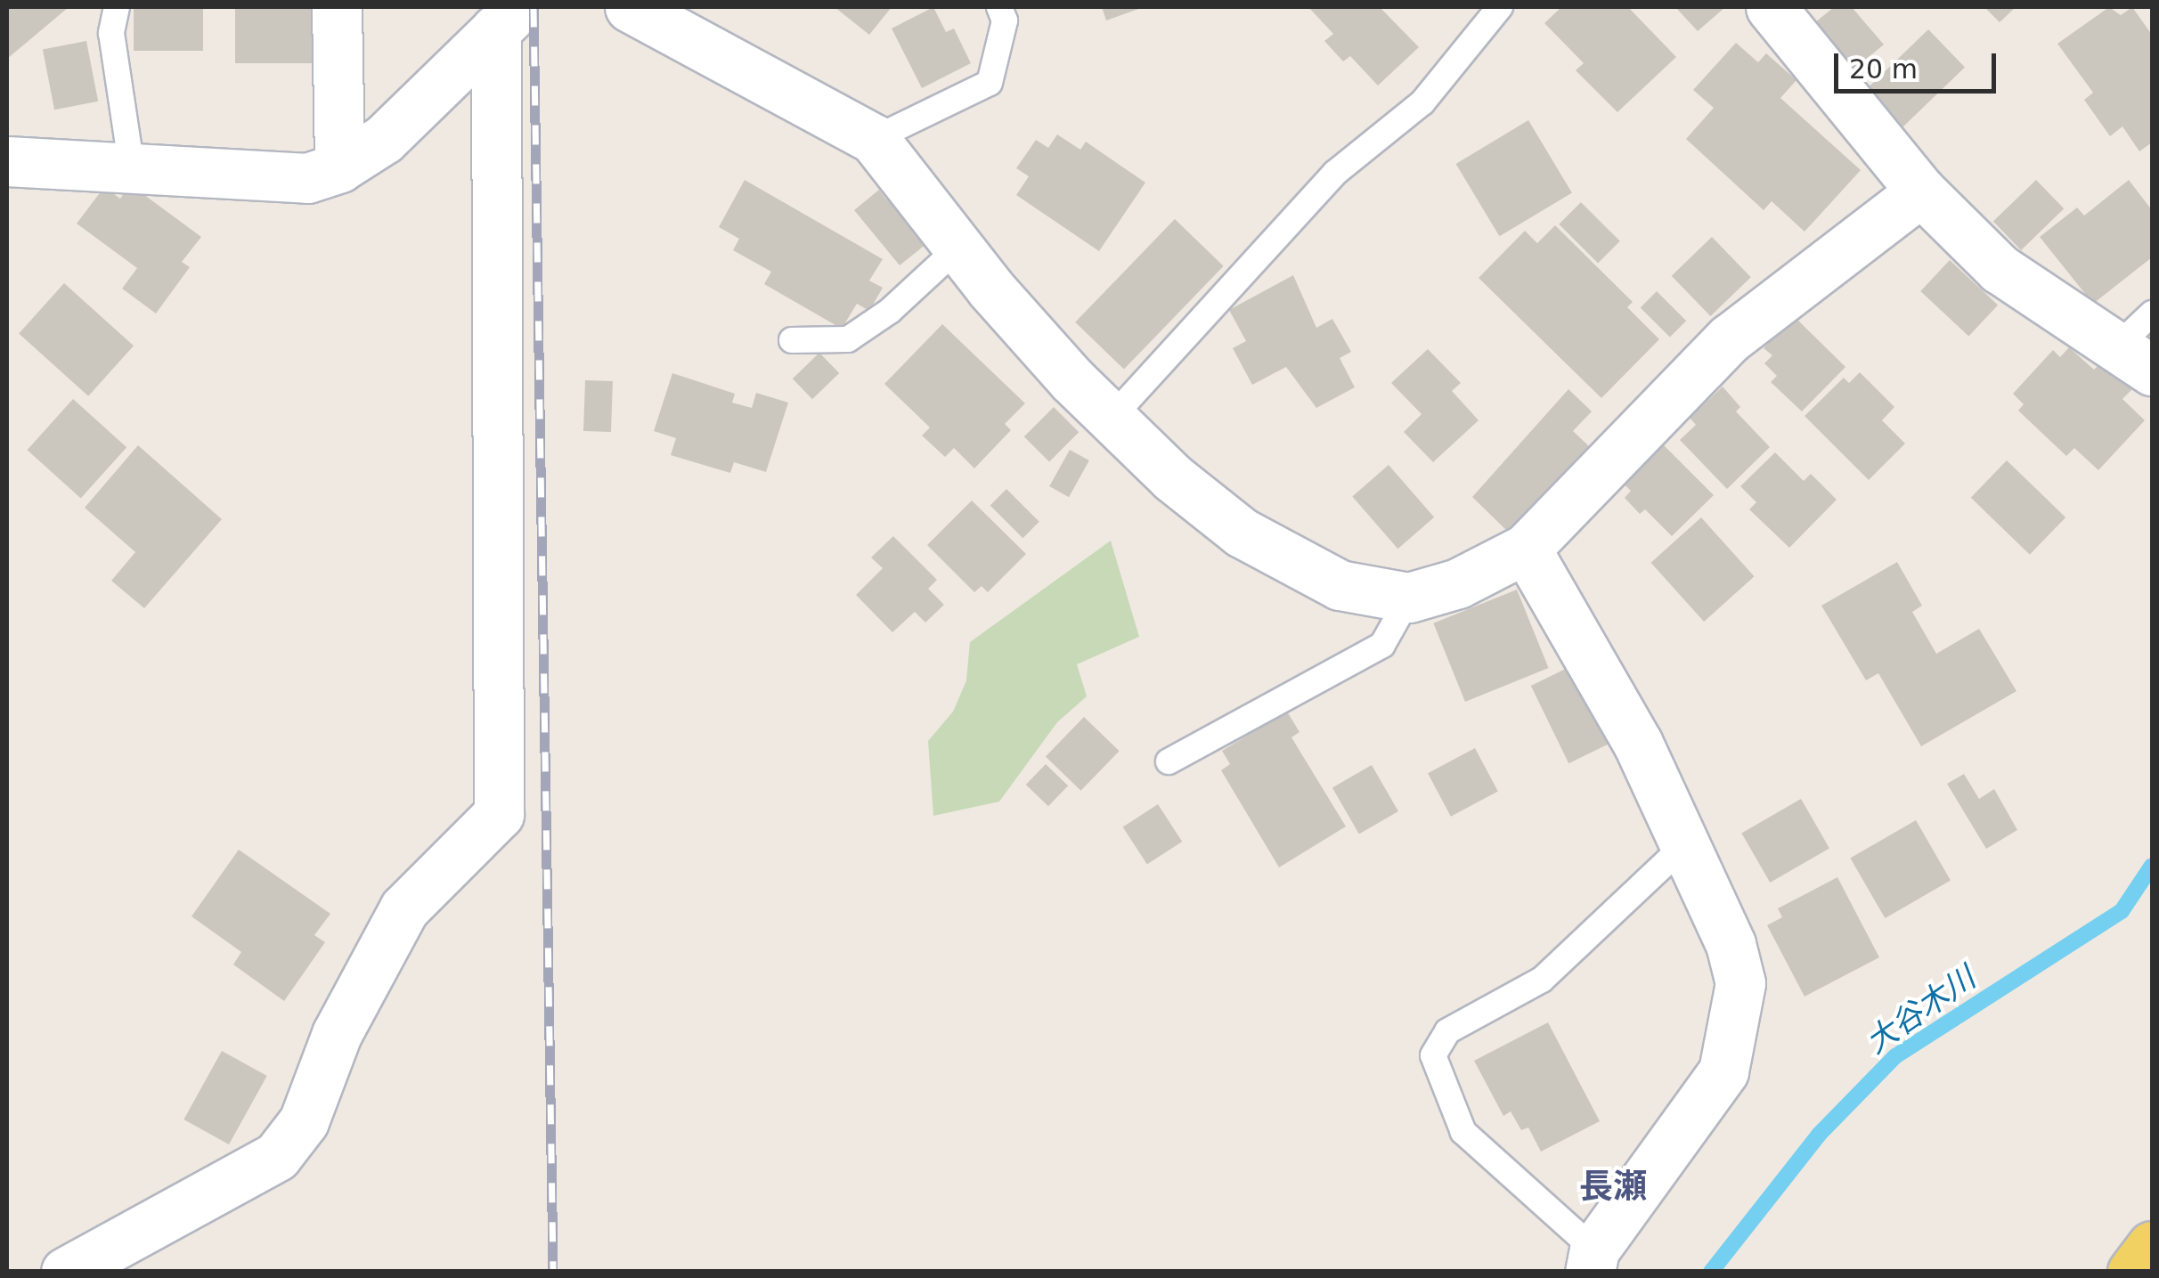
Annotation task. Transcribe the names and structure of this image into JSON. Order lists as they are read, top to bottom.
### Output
{
  "districts": ["長瀬"],
  "water": ["大谷木川"],
  "scale_bar": "20 m"
}
